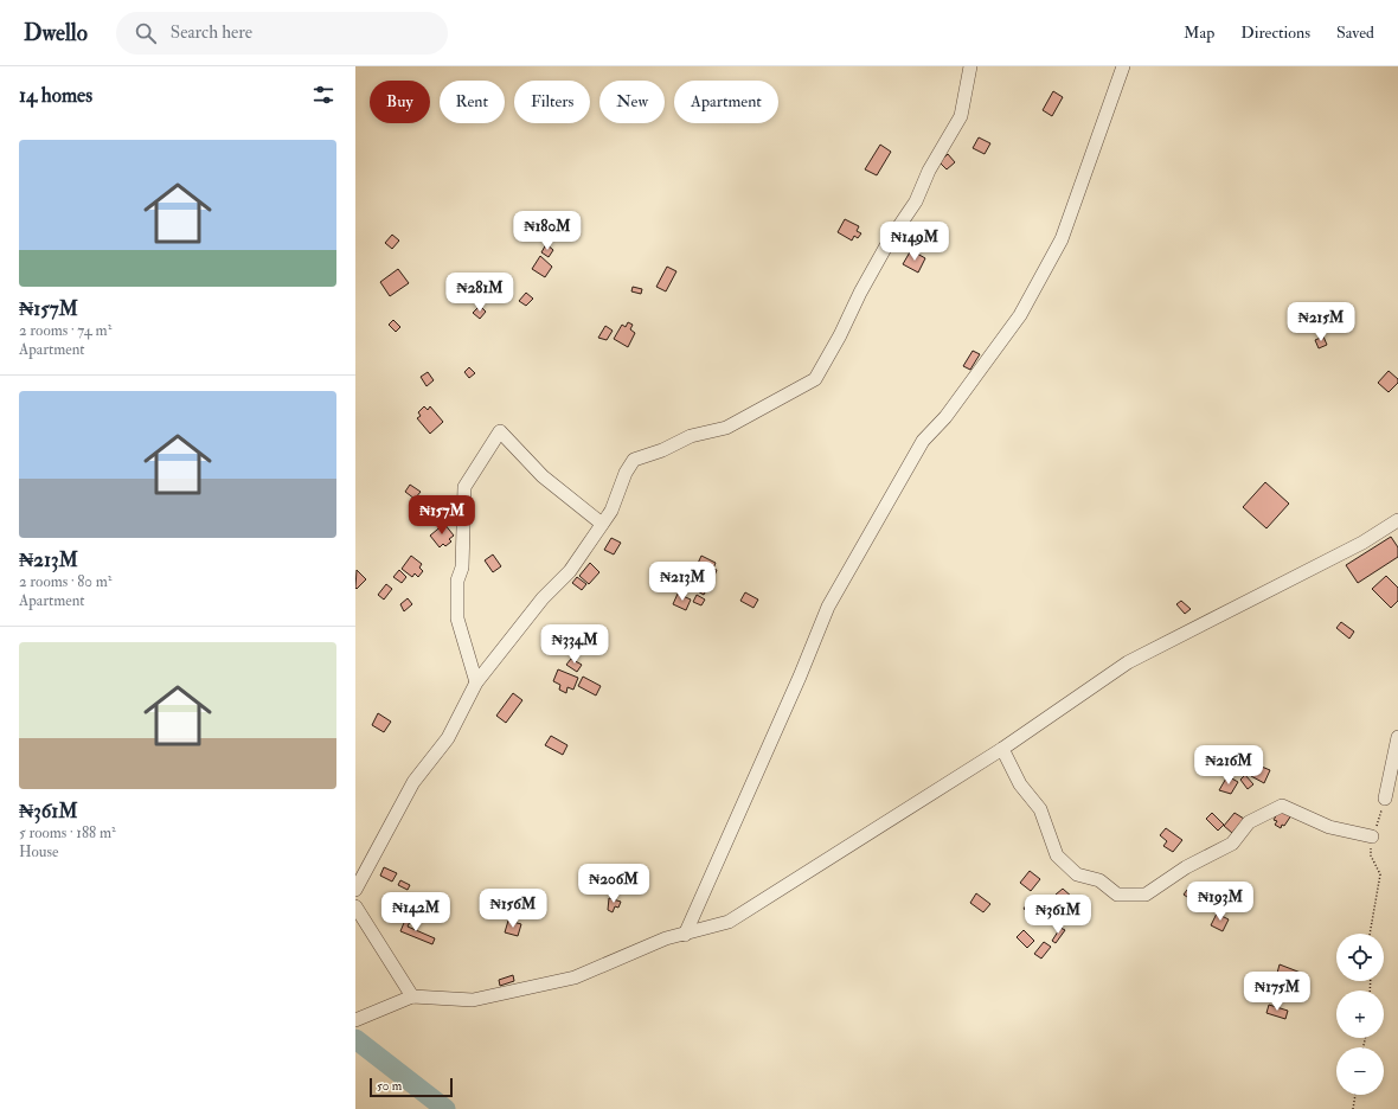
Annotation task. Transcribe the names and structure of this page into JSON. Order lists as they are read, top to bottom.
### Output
{
  "scale_bar": "50 m",
  "page": {
    "header": "Dwello",
    "search": "Search here",
    "nav": ["Map", "Directions", "Saved"],
    "heading": "14 homes",
    "chip": [
      "Buy",
      "Rent",
      "Filters",
      "New",
      "Apartment"
    ],
    "list": [
      {
        "name": "₦157M",
        "note": "2 rooms · 74 m² · Apartment"
      },
      {
        "name": "₦213M",
        "note": "2 rooms · 80 m² · Apartment"
      },
      {
        "name": "₦361M",
        "note": "5 rooms · 188 m² · House"
      }
    ],
    "price": [
      "₦180M",
      "₦149M",
      "₦281M",
      "₦215M",
      "₦157M",
      "₦213M",
      "₦334M",
      "₦216M",
      "₦206M",
      "₦193M",
      "₦156M",
      "₦142M",
      "₦361M",
      "₦175M"
    ],
    "map_buttons": ["+", "−"],
    "scale": "50 m"
  }
}
